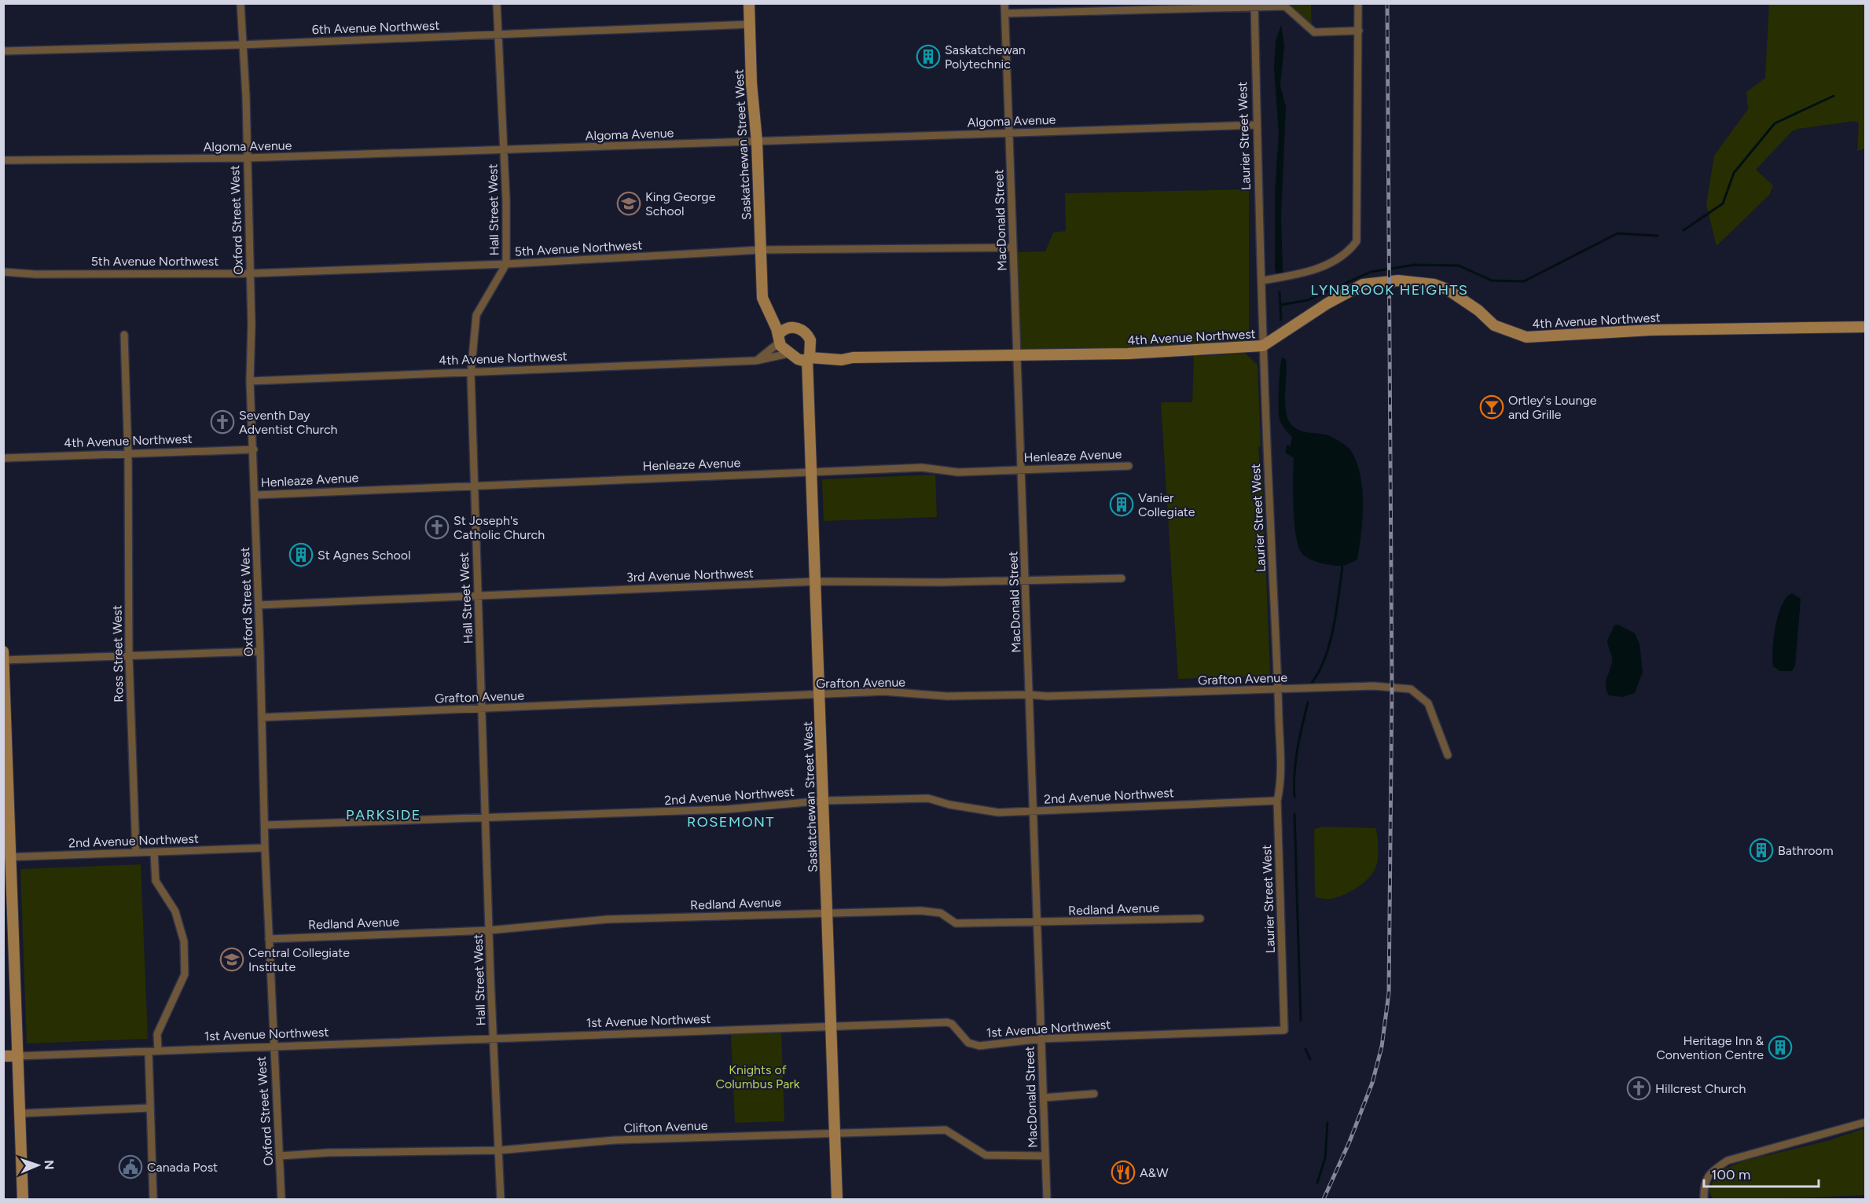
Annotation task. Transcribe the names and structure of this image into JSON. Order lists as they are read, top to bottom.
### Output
{
  "streets": {
    "street": [
      "6th Avenue Northwest",
      "Algoma Avenue",
      "Laurier Street West",
      "Saskatchewan Street West",
      "Hall Street West",
      "Oxford Street West",
      "MacDonald Street",
      "5th Avenue Northwest",
      "4th Avenue Northwest",
      "Henleaze Avenue",
      "3rd Avenue Northwest",
      "Ross Street West",
      "Grafton Avenue",
      "2nd Avenue Northwest",
      "Redland Avenue",
      "1st Avenue Northwest",
      "Clifton Avenue"
    ]
  },
  "crossings": [
    ["6th Avenue Northwest", "Saskatchewan Street West"],
    ["6th Avenue Northwest", "Hall Street West"],
    ["6th Avenue Northwest", "Oxford Street West"],
    ["Algoma Avenue", "Laurier Street West"],
    ["Algoma Avenue", "Saskatchewan Street West"],
    ["Algoma Avenue", "Hall Street West"],
    ["Algoma Avenue", "Oxford Street West"],
    ["Algoma Avenue", "MacDonald Street"],
    ["Laurier Street West", "4th Avenue Northwest"],
    ["Laurier Street West", "Grafton Avenue"],
    ["Laurier Street West", "2nd Avenue Northwest"],
    ["Laurier Street West", "1st Avenue Northwest"],
    ["Saskatchewan Street West", "5th Avenue Northwest"],
    ["Saskatchewan Street West", "4th Avenue Northwest"],
    ["Saskatchewan Street West", "Henleaze Avenue"],
    ["Saskatchewan Street West", "3rd Avenue Northwest"],
    ["Saskatchewan Street West", "Grafton Avenue"],
    ["Saskatchewan Street West", "2nd Avenue Northwest"],
    ["Saskatchewan Street West", "Redland Avenue"],
    ["Saskatchewan Street West", "1st Avenue Northwest"],
    ["Saskatchewan Street West", "Clifton Avenue"],
    ["Hall Street West", "5th Avenue Northwest"],
    ["Hall Street West", "4th Avenue Northwest"],
    ["Hall Street West", "Henleaze Avenue"],
    ["Hall Street West", "3rd Avenue Northwest"],
    ["Hall Street West", "Grafton Avenue"],
    ["Hall Street West", "2nd Avenue Northwest"],
    ["Hall Street West", "Redland Avenue"],
    ["Hall Street West", "1st Avenue Northwest"],
    ["Hall Street West", "Clifton Avenue"],
    ["Oxford Street West", "5th Avenue Northwest"],
    ["Oxford Street West", "4th Avenue Northwest"],
    ["Oxford Street West", "Henleaze Avenue"],
    ["Oxford Street West", "3rd Avenue Northwest"],
    ["Oxford Street West", "Grafton Avenue"],
    ["Oxford Street West", "2nd Avenue Northwest"],
    ["Oxford Street West", "Redland Avenue"],
    ["Oxford Street West", "1st Avenue Northwest"],
    ["Oxford Street West", "Clifton Avenue"],
    ["MacDonald Street", "5th Avenue Northwest"],
    ["MacDonald Street", "4th Avenue Northwest"],
    ["MacDonald Street", "Henleaze Avenue"],
    ["MacDonald Street", "3rd Avenue Northwest"],
    ["MacDonald Street", "Grafton Avenue"],
    ["MacDonald Street", "2nd Avenue Northwest"],
    ["MacDonald Street", "Redland Avenue"],
    ["MacDonald Street", "1st Avenue Northwest"],
    ["MacDonald Street", "Clifton Avenue"],
    ["4th Avenue Northwest", "Ross Street West"],
    ["Ross Street West", "2nd Avenue Northwest"]
  ],
  "districts": ["LYNBROOK HEIGHTS", "PARKSIDE", "ROSEMONT"],
  "parks": ["Knights of Columbus Park"],
  "places": {
    "building": [
      "Saskatchewan Polytechnic",
      "Vanier Collegiate",
      "St Agnes School",
      "Bathroom",
      "Heritage Inn & Convention Centre"
    ],
    "school or university": ["King George School", "Central Collegiate Institute"],
    "bar": ["Ortley's Lounge and Grille"],
    "church": ["Seventh Day Adventist Church", "St Joseph's Catholic Church", "Hillcrest Church"],
    "public building": ["Canada Post"],
    "restaurant": ["A&W"]
  },
  "scale_bar": "100 m",
  "north": "right"
}
